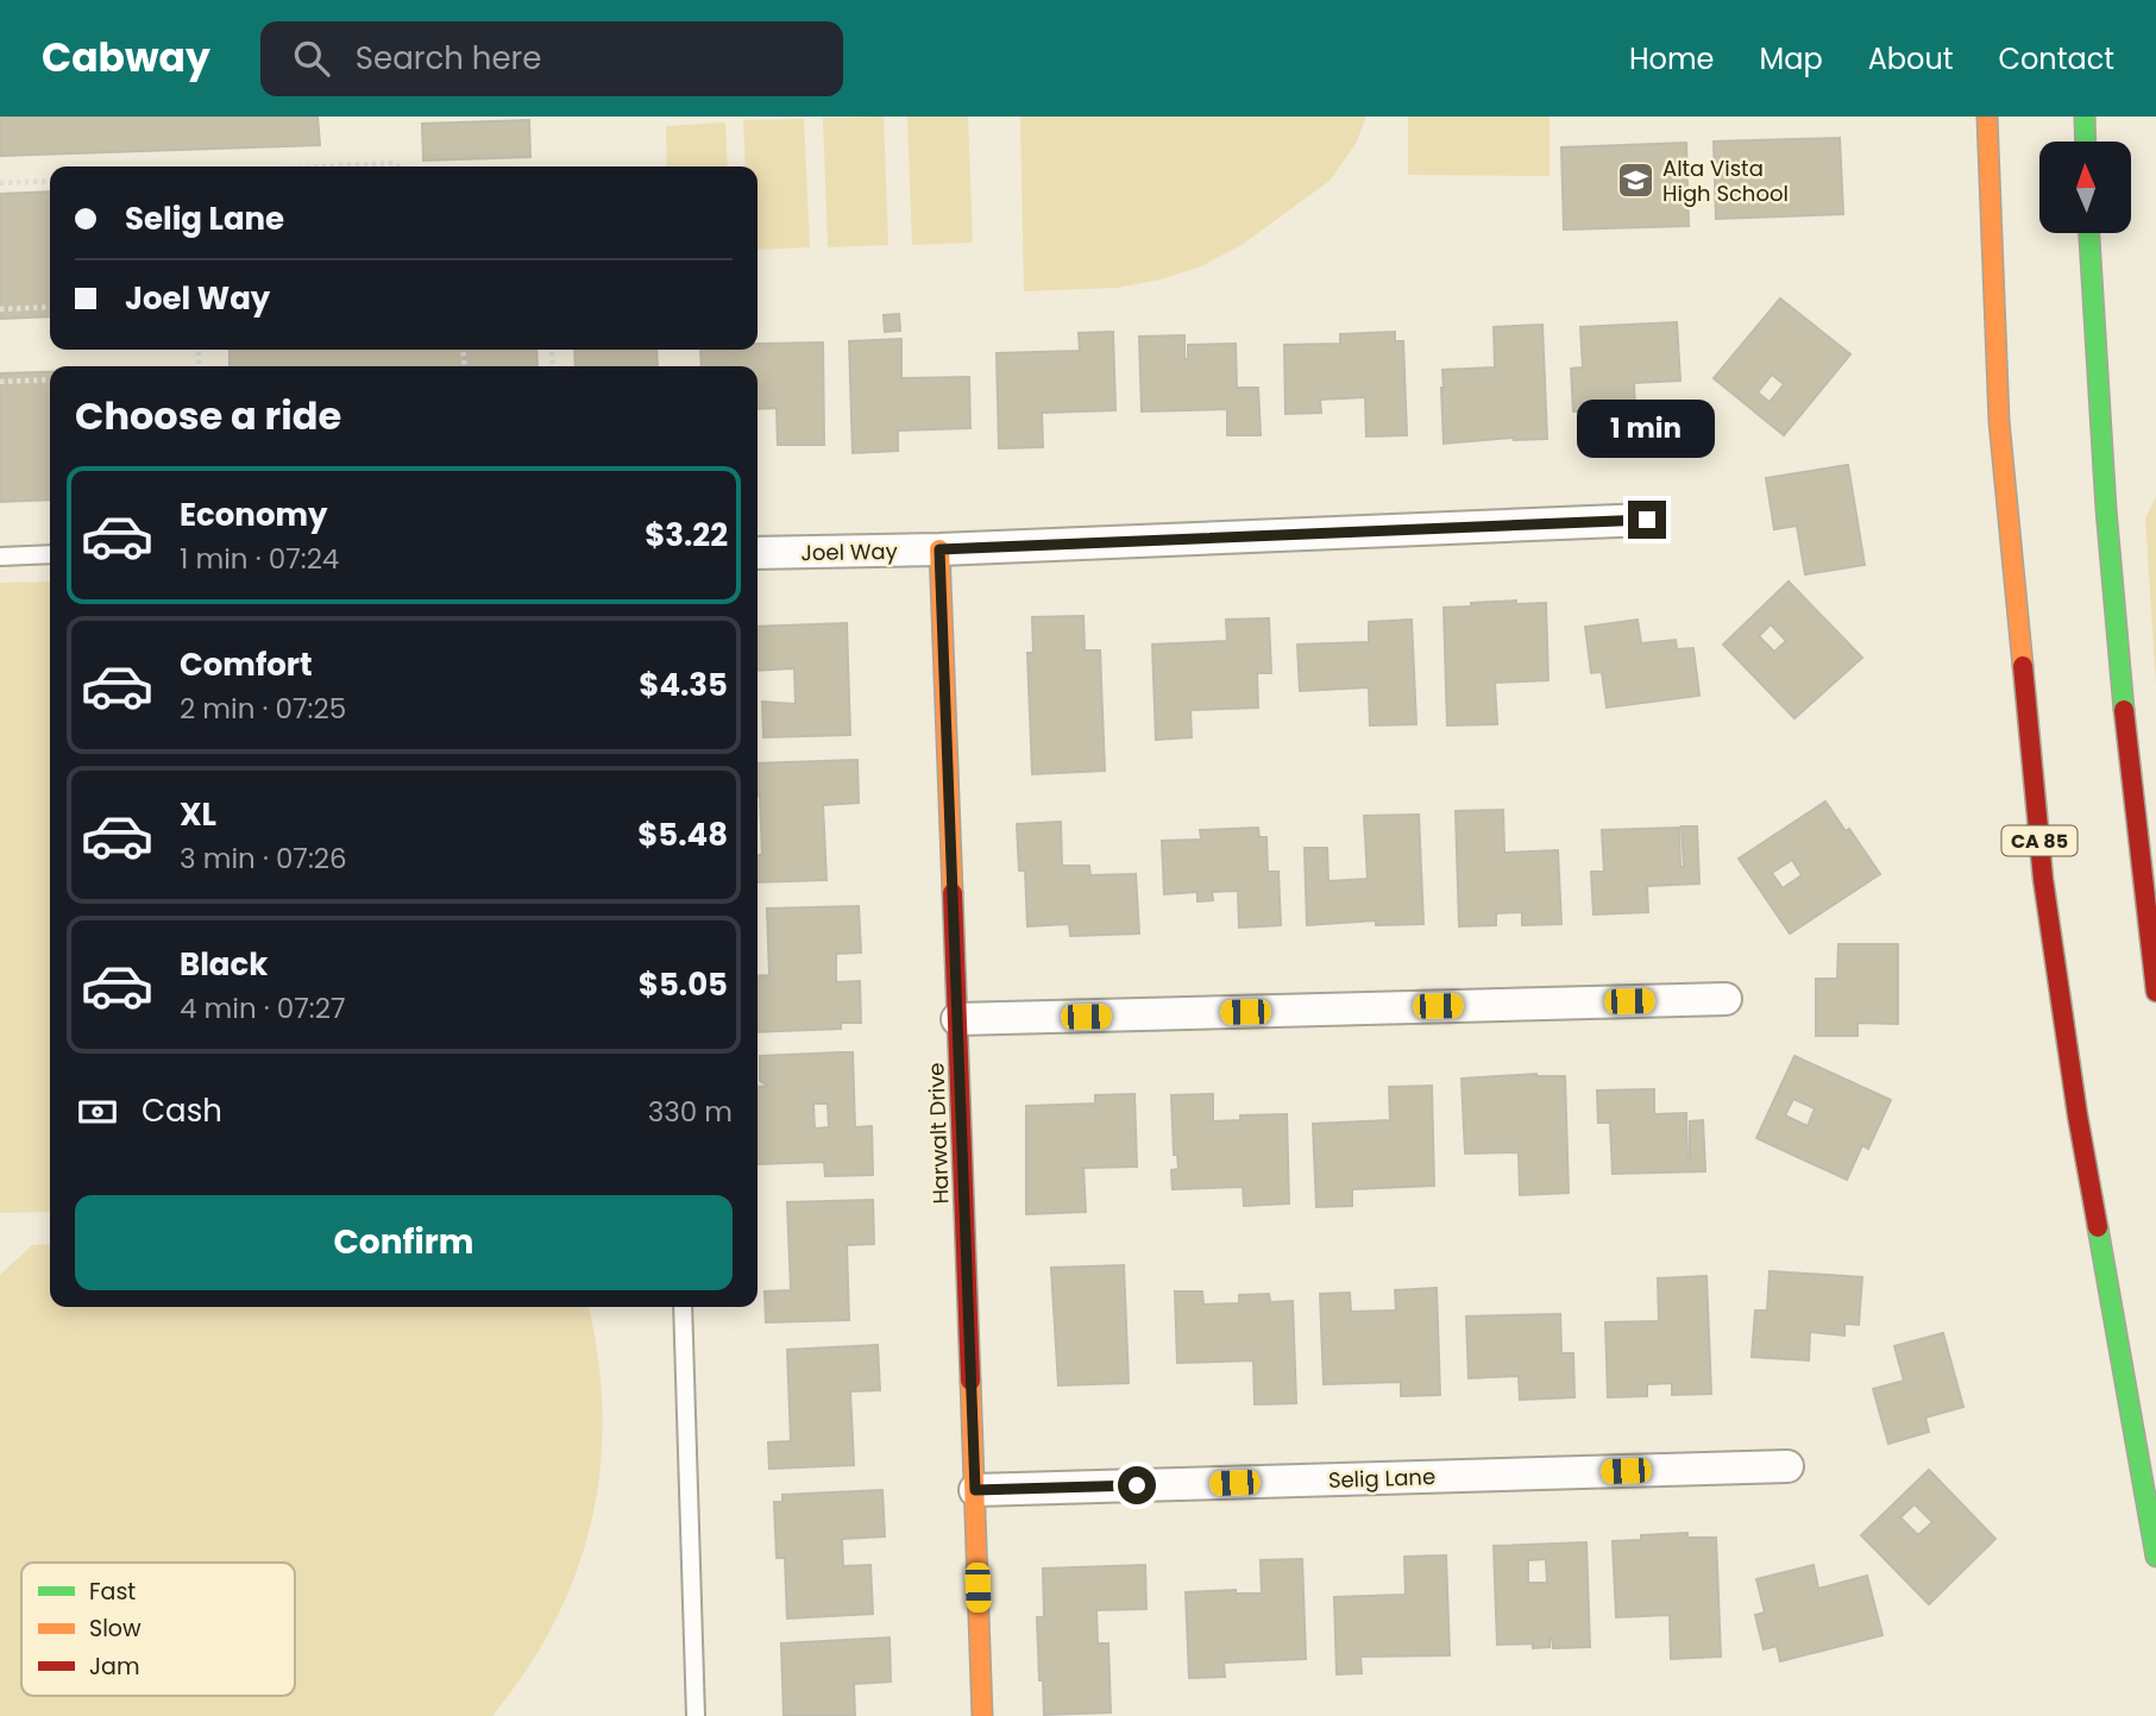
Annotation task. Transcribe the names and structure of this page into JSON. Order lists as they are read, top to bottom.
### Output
{
  "streets": {
    "main road": ["CA 85", "Harwalt Drive"],
    "street": ["Joel Way", "Selig Lane"]
  },
  "crossings": [
    ["Joel Way", "Harwalt Drive"],
    ["Harwalt Drive", "Selig Lane"]
  ],
  "places": {
    "school or university": ["Alta Vista High School"]
  },
  "legend": ["Fast", "Slow", "Jam"],
  "north": "top",
  "page": {
    "header": "Cabway",
    "search": "Search here",
    "nav": [
      "Home",
      "Map",
      "About",
      "Contact"
    ],
    "banner": ["Selig Lane", "Joel Way"],
    "heading": "Choose a ride",
    "bubble": "1 min",
    "list": [
      {
        "name": "Economy",
        "note": "1 min · 07:24",
        "value": "$3.22"
      },
      {
        "name": "Comfort",
        "note": "2 min · 07:25",
        "value": "$4.35"
      },
      {
        "name": "XL",
        "note": "3 min · 07:26",
        "value": "$5.48"
      },
      {
        "name": "Black",
        "note": "4 min · 07:27",
        "value": "$5.05"
      }
    ],
    "pay": ["Cash", "330 m"],
    "buttons": "Confirm"
  }
}
